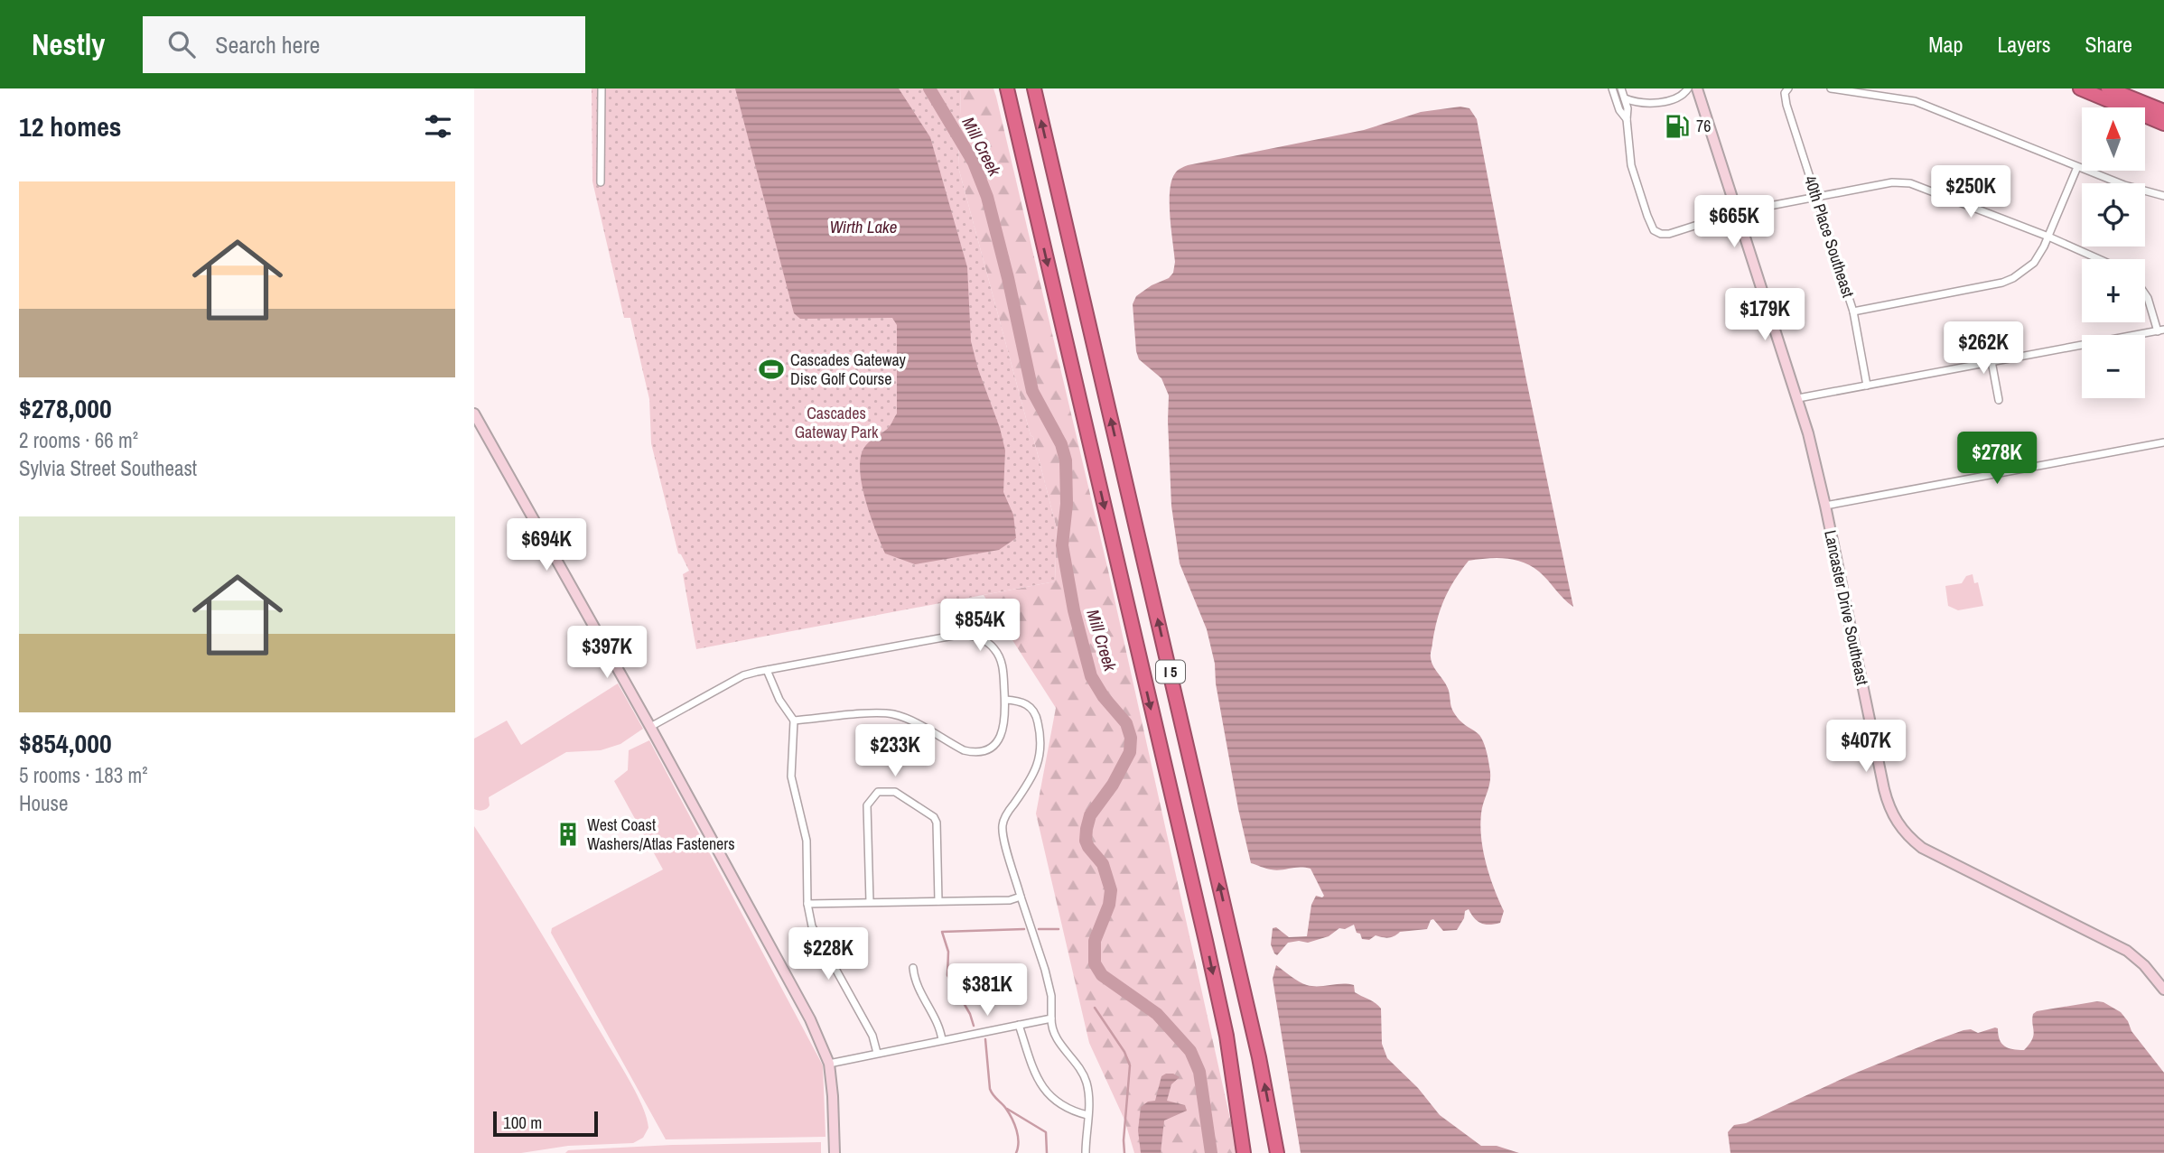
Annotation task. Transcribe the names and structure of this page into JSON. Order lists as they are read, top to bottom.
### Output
{
  "streets": {
    "highway": ["I 5"],
    "main road": ["Lancaster Drive Southeast"],
    "street": ["40th Place Southeast"]
  },
  "water": ["Mill Creek", "Wirth Lake"],
  "parks": ["Cascades Gateway Park"],
  "places": {
    "fuel station": ["76"],
    "sports": ["Cascades Gateway Disc Golf Course"],
    "building": ["West Coast Washers/Atlas Fasteners"]
  },
  "scale_bar": "100 m",
  "north": "top",
  "page": {
    "header": "Nestly",
    "search": "Search here",
    "nav": ["Map", "Layers", "Share"],
    "heading": "12 homes",
    "map_buttons": ["+", "−"],
    "list": [
      {
        "name": "$278,000",
        "note": "2 rooms · 66 m² · Sylvia Street Southeast"
      },
      {
        "name": "$854,000",
        "note": "5 rooms · 183 m² · House"
      }
    ],
    "price": [
      "$250K",
      "$665K",
      "$179K",
      "$262K",
      "$278K",
      "$694K",
      "$854K",
      "$397K",
      "$407K",
      "$233K",
      "$228K",
      "$381K"
    ],
    "scale": "100 m"
  }
}
